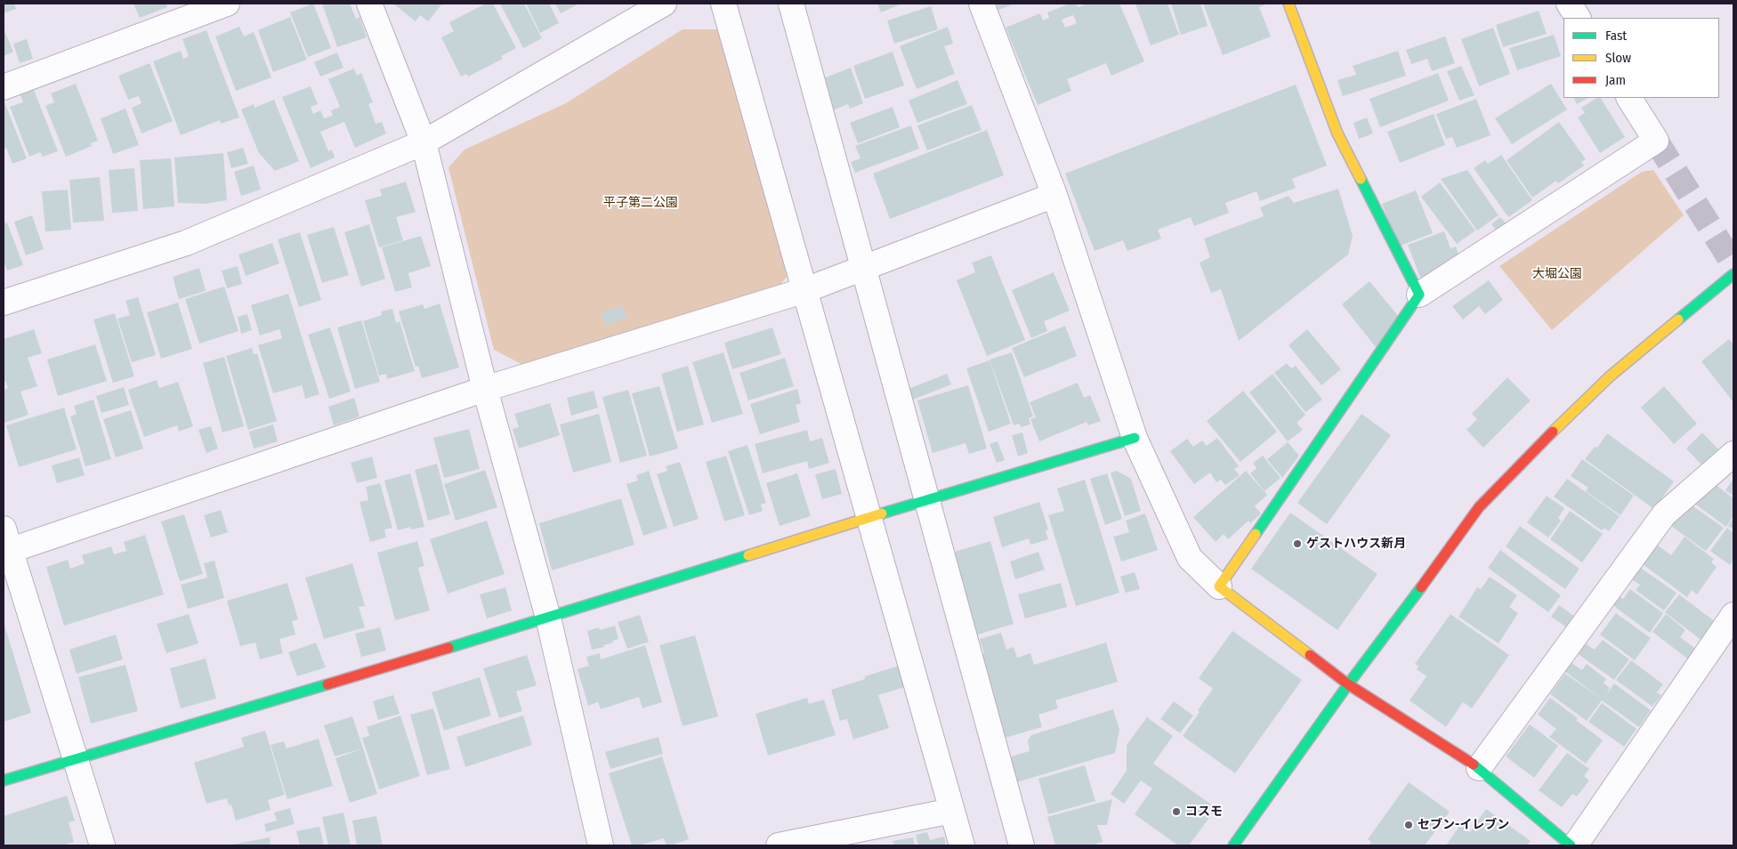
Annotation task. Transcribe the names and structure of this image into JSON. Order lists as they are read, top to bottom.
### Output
{
  "parks": ["平子第二公園", "大堀公園"],
  "places": ["ゲストハウス新月", "コスモ", "セブン-イレブン"],
  "legend": ["Fast", "Slow", "Jam"]
}
